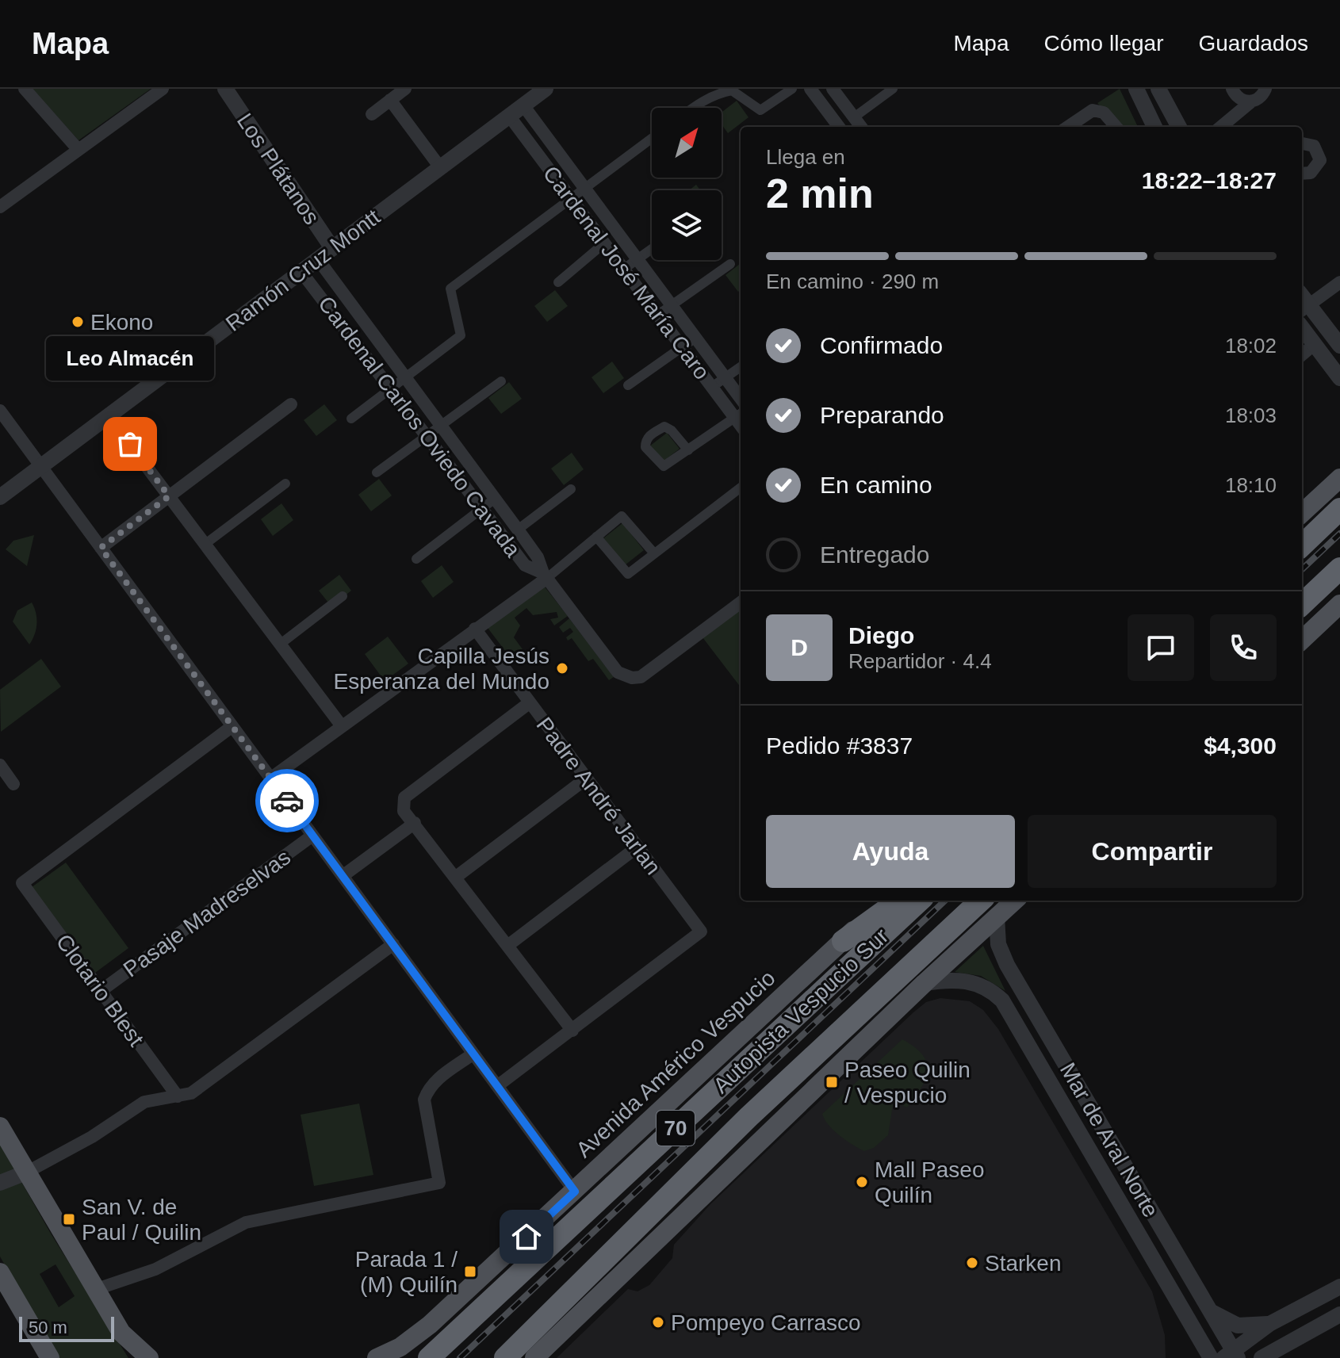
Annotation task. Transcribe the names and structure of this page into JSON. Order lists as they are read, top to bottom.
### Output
{
  "streets": {
    "highway": ["Autopista Vespucio Sur", "70"],
    "main road": ["Avenida Américo Vespucio"],
    "street": [
      "Los Plátanos",
      "Ramón Cruz Montt",
      "Cardenal José María Caro",
      "Cardenal Carlos Oviedo Cavada",
      "Padre André Jarlan",
      "Pasaje Madreselvas",
      "Clotario Blest",
      "Mar de Aral Norte"
    ]
  },
  "crossings": [
    ["Los Plátanos", "Ramón Cruz Montt"],
    ["Ramón Cruz Montt", "Cardenal José María Caro"],
    ["Ramón Cruz Montt", "Cardenal Carlos Oviedo Cavada"],
    ["Pasaje Madreselvas", "Clotario Blest"]
  ],
  "places": {
    "other": [
      "Ekono",
      "Leo Almacén",
      "Capilla Jesús Esperanza del Mundo",
      "Mall Paseo Quilín",
      "Starken",
      "Pompeyo Carrasco"
    ],
    "transit": ["Paseo Quilin / Vespucio", "San V. de Paul / Quilin", "Parada 1 / (M) Quilín"]
  },
  "scale_bar": "50 m",
  "north": "top right",
  "page": {
    "header": "Mapa",
    "nav": ["Mapa", "Cómo llegar", "Guardados"],
    "heading": ["2 min", "Llega en", "18:22–18:27"],
    "panel": [
      "Diego",
      "Repartidor · 4.4",
      "Pedido #3837",
      "$4,300"
    ],
    "bar": "En camino · 290 m",
    "list": [
      ["Confirmado", "18:02"],
      ["Preparando", "18:03"],
      ["En camino", "18:10"],
      "Entregado"
    ],
    "bubble": "Leo Almacén",
    "round": "D",
    "buttons": ["Ayuda", "Compartir"],
    "scale": "50 m"
  }
}
